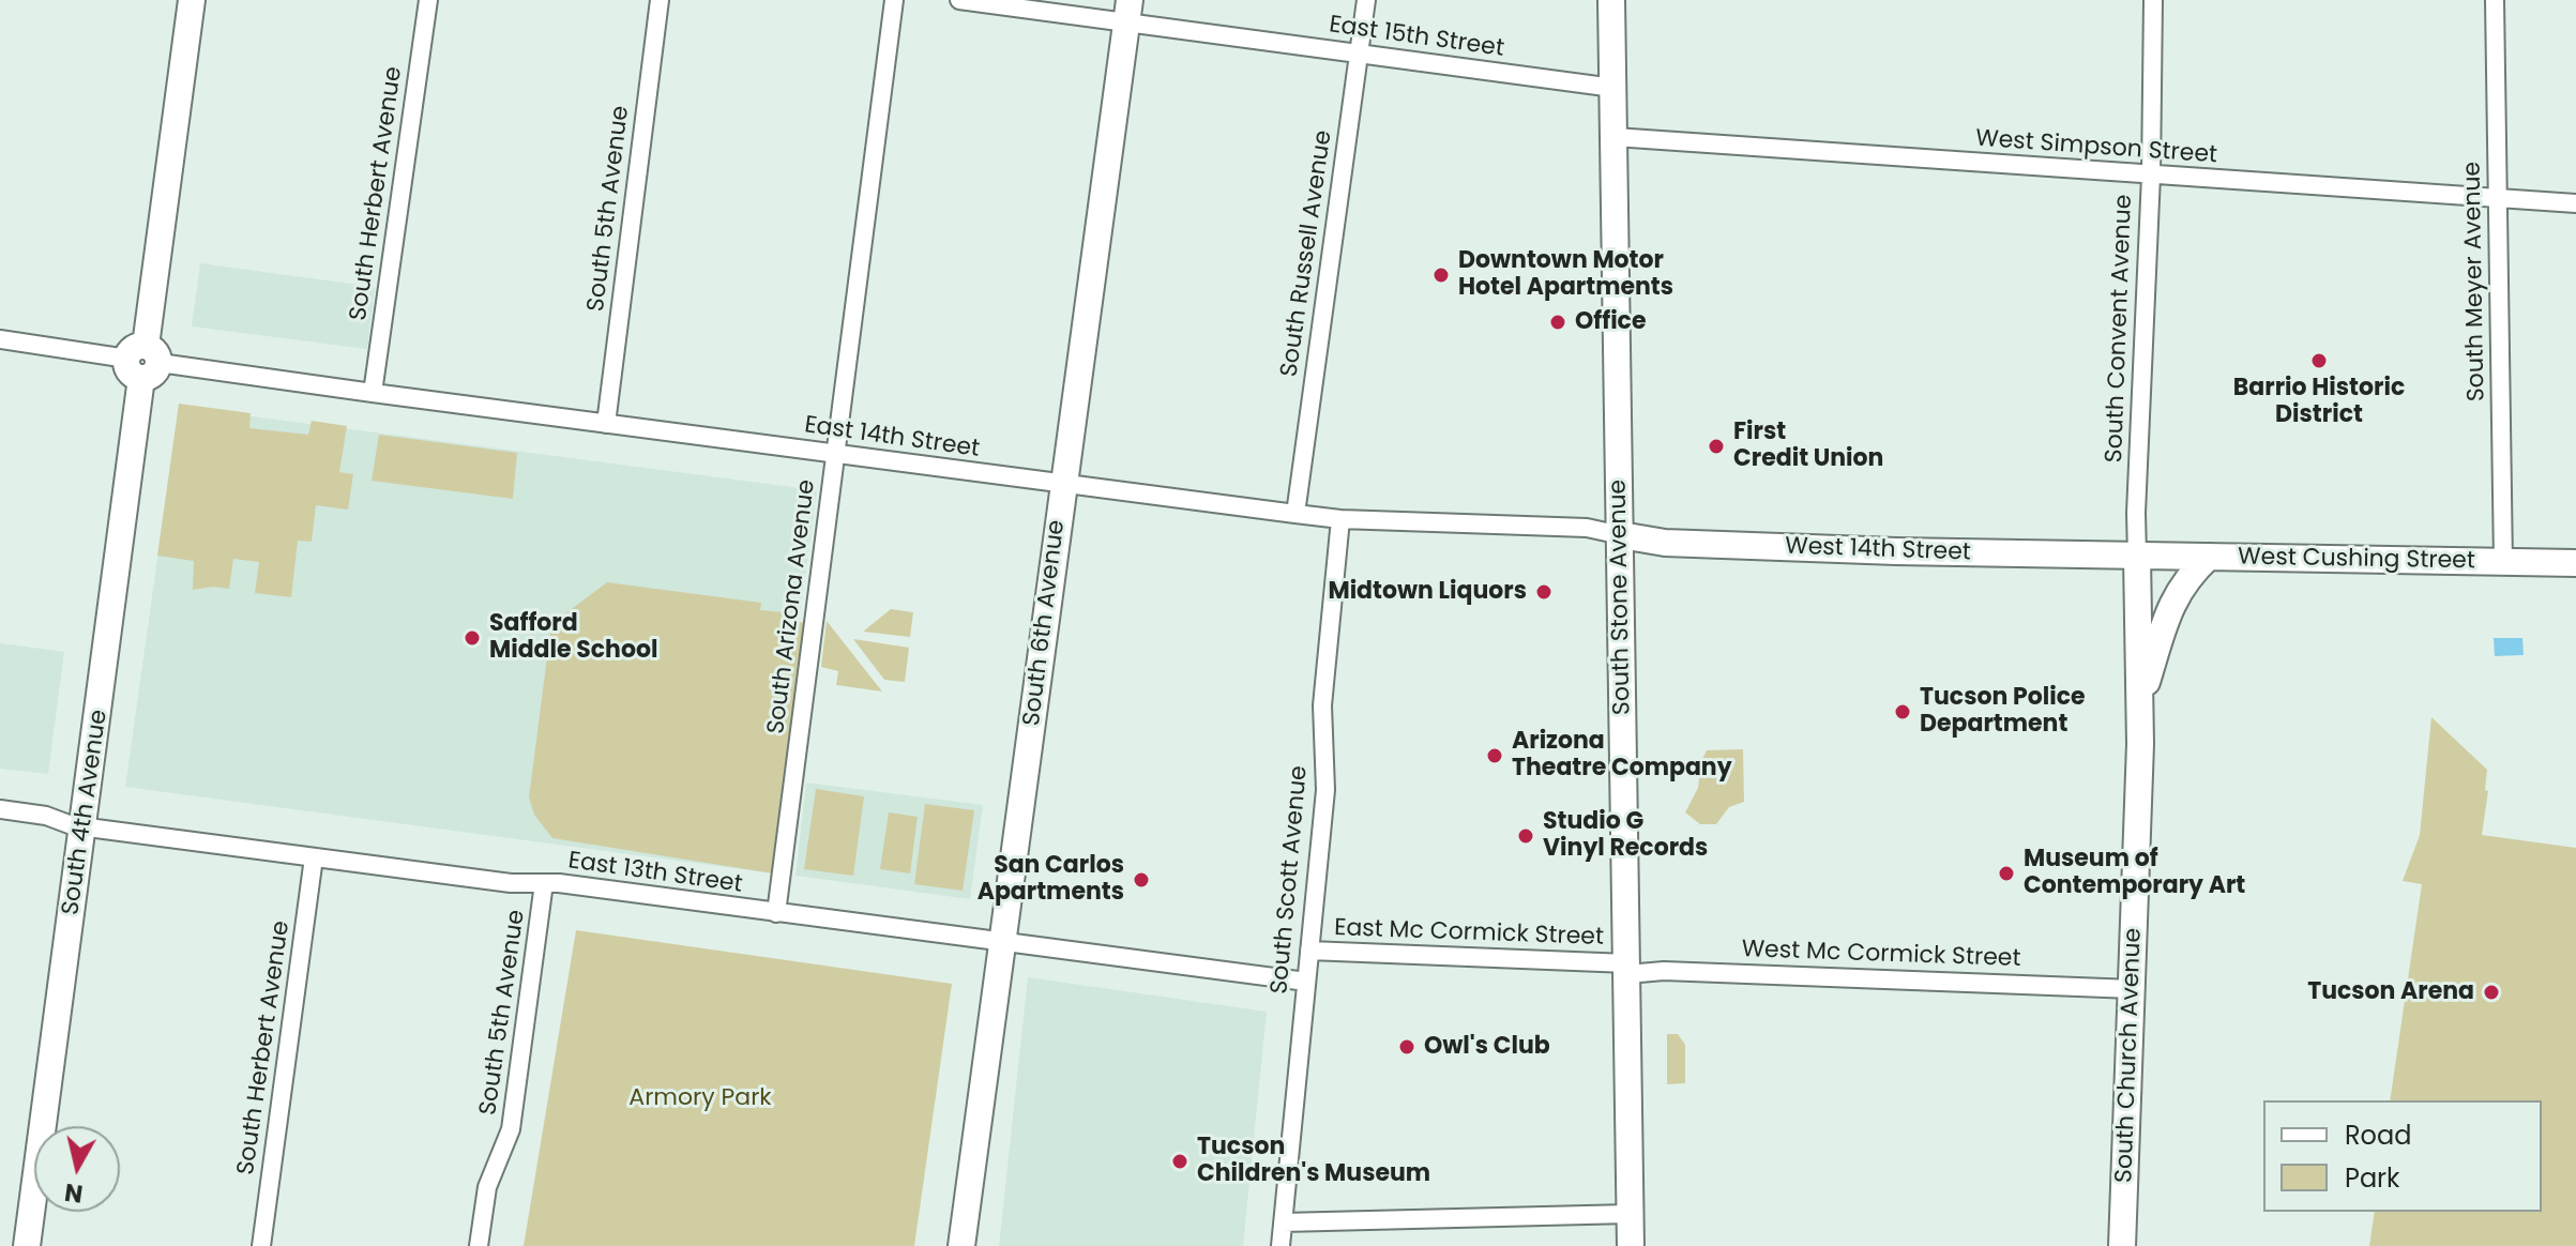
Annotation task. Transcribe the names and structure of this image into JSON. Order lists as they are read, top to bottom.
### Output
{
  "streets": {
    "street": [
      "East 15th Street",
      "West Simpson Street",
      "South Herbert Avenue",
      "South 5th Avenue",
      "South Russell Avenue",
      "South Meyer Avenue",
      "South Convent Avenue",
      "East 14th Street",
      "West 14th Street",
      "West Cushing Street",
      "South Stone Avenue",
      "South Arizona Avenue",
      "South 6th Avenue",
      "South 4th Avenue",
      "East 13th Street",
      "South Scott Avenue",
      "East Mc Cormick Street",
      "West Mc Cormick Street",
      "South Church Avenue"
    ]
  },
  "crossings": [
    ["East 15th Street", "South Russell Avenue"],
    ["East 15th Street", "South Stone Avenue"],
    ["East 15th Street", "South 6th Avenue"],
    ["West Simpson Street", "South Meyer Avenue"],
    ["West Simpson Street", "South Convent Avenue"],
    ["West Simpson Street", "South Stone Avenue"],
    ["South Herbert Avenue", "East 14th Street"],
    ["South Herbert Avenue", "East 13th Street"],
    ["South 5th Avenue", "East 14th Street"],
    ["South 5th Avenue", "East 13th Street"],
    ["South Russell Avenue", "East 14th Street"],
    ["South Meyer Avenue", "West Cushing Street"],
    ["South Convent Avenue", "West 14th Street"],
    ["South Convent Avenue", "West Cushing Street"],
    ["South Convent Avenue", "South Church Avenue"],
    ["East 14th Street", "West 14th Street"],
    ["East 14th Street", "South Stone Avenue"],
    ["East 14th Street", "South Arizona Avenue"],
    ["East 14th Street", "South 6th Avenue"],
    ["East 14th Street", "South 4th Avenue"],
    ["East 14th Street", "South Scott Avenue"],
    ["West 14th Street", "West Cushing Street"],
    ["West 14th Street", "South Stone Avenue"],
    ["West 14th Street", "South Church Avenue"],
    ["West Cushing Street", "South Church Avenue"],
    ["South Stone Avenue", "East Mc Cormick Street"],
    ["South Stone Avenue", "West Mc Cormick Street"],
    ["South Arizona Avenue", "East 13th Street"],
    ["South 6th Avenue", "East 13th Street"],
    ["South 4th Avenue", "East 13th Street"],
    ["East 13th Street", "South Scott Avenue"],
    ["South Scott Avenue", "East Mc Cormick Street"],
    ["East Mc Cormick Street", "West Mc Cormick Street"],
    ["West Mc Cormick Street", "South Church Avenue"]
  ],
  "parks": ["Armory Park"],
  "places": [
    "Downtown Motor Hotel Apartments",
    "Office",
    "Barrio Historic District",
    "First Credit Union",
    "Midtown Liquors",
    "Safford Middle School",
    "Tucson Police Department",
    "Arizona Theatre Company",
    "Studio G Vinyl Records",
    "Museum of Contemporary Art",
    "San Carlos Apartments",
    "Tucson Arena",
    "Owl's Club",
    "Tucson Children's Museum"
  ],
  "legend": ["Road", "Park"],
  "north": "bottom"
}
